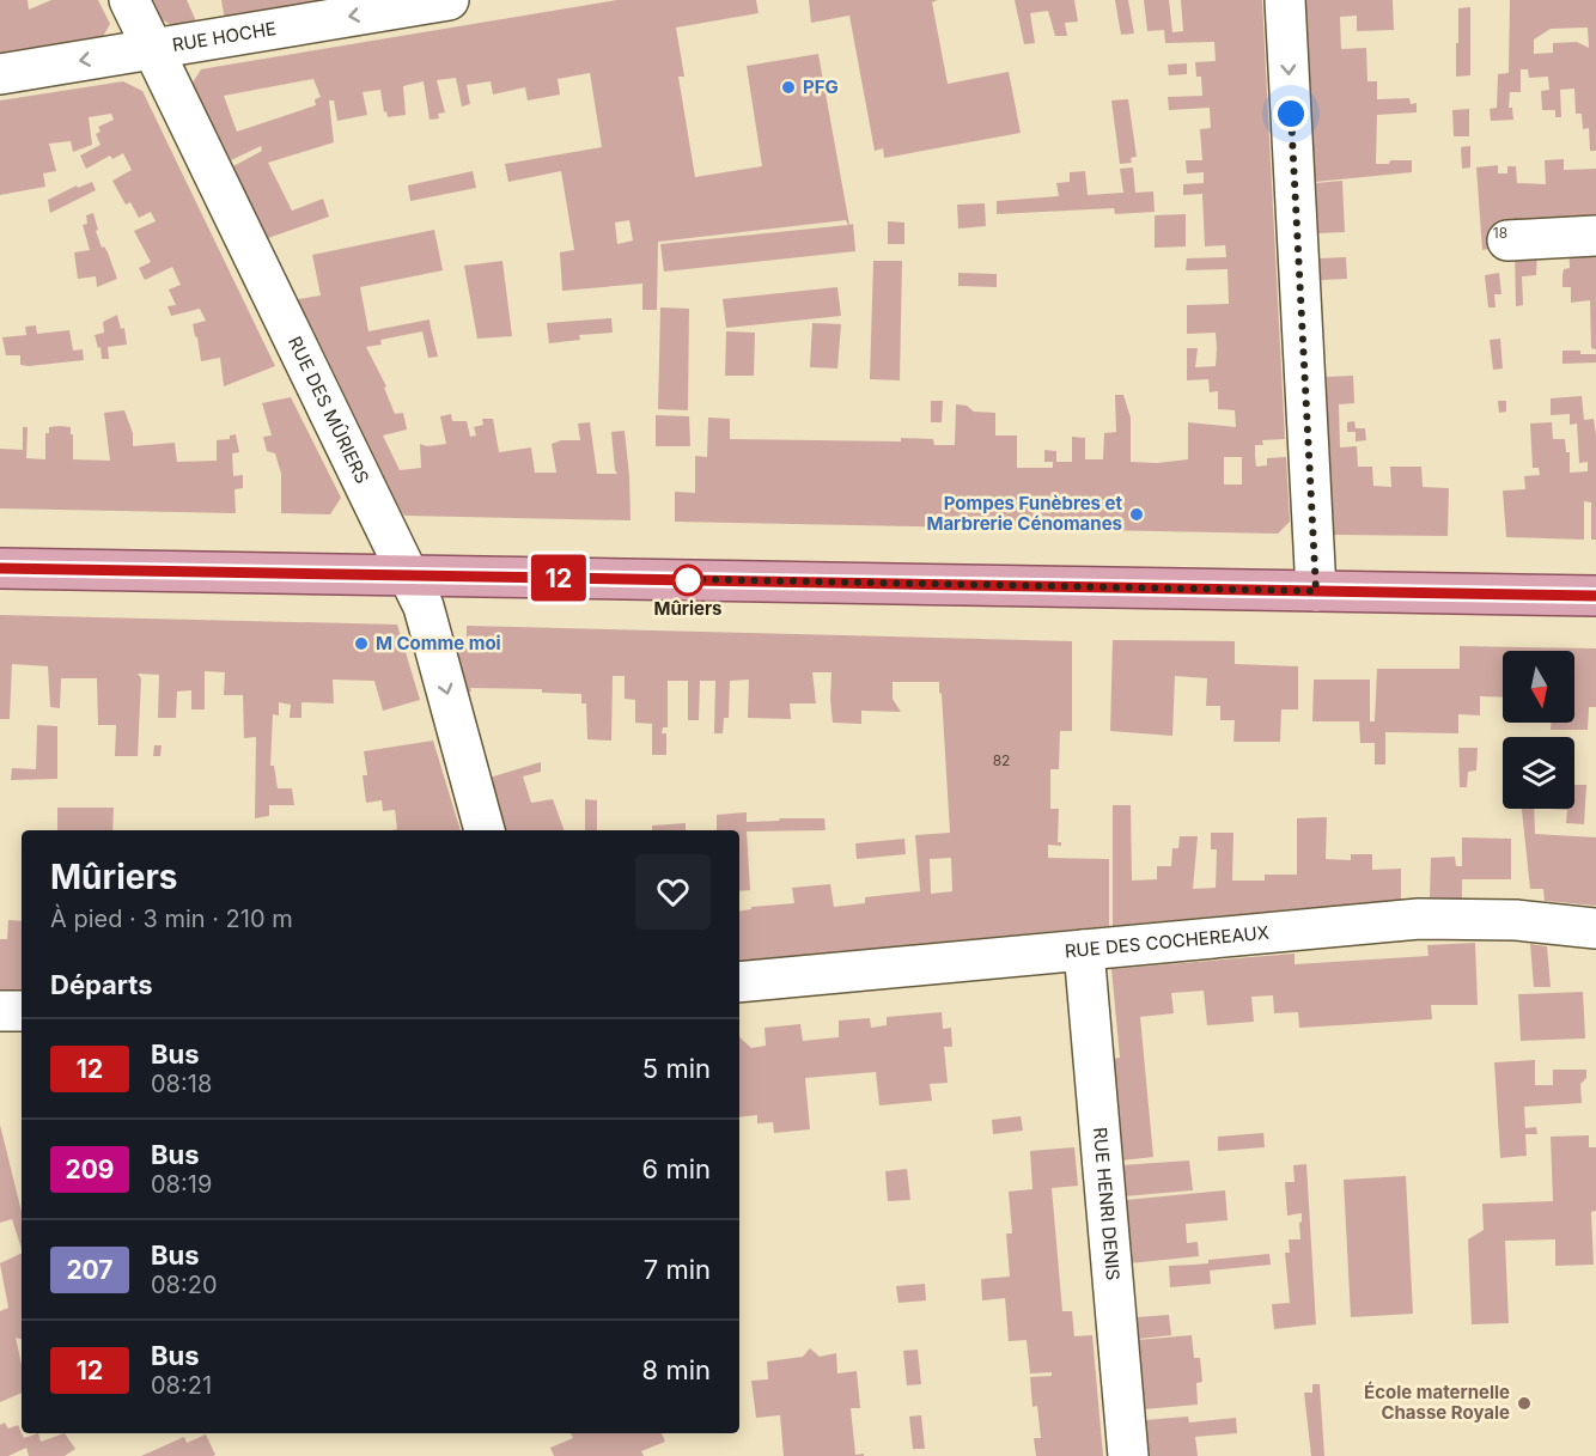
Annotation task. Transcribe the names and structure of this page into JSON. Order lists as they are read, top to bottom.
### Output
{
  "streets": {
    "street": [
      "RUE HOCHE",
      "RUE DES MÛRIERS",
      "RUE DES COCHEREAUX",
      "RUE HENRI DENIS"
    ]
  },
  "crossings": [
    ["RUE HOCHE", "RUE DES MÛRIERS"],
    ["RUE DES COCHEREAUX", "RUE HENRI DENIS"]
  ],
  "one_way": ["RUE HOCHE"],
  "places": [
    "PFG",
    "Pompes Funèbres et Marbrerie Cénomanes",
    "Mûriers",
    "M Comme moi",
    "École maternelle Chasse Royale"
  ],
  "lines": ["bus line 12"],
  "house_numbers": ["18", "82"],
  "north": "bottom",
  "page": {
    "on_map": "12",
    "heading": [
      ["Mûriers", "À pied · 3 min · 210 m"],
      "Départs"
    ],
    "list": [
      {
        "mark": "12",
        "name": "Bus",
        "note": "08:18",
        "value": "5 min"
      },
      {
        "mark": "209",
        "name": "Bus",
        "note": "08:19",
        "value": "6 min"
      },
      {
        "mark": "207",
        "name": "Bus",
        "note": "08:20",
        "value": "7 min"
      },
      {
        "mark": "12",
        "name": "Bus",
        "note": "08:21",
        "value": "8 min"
      }
    ]
  }
}
